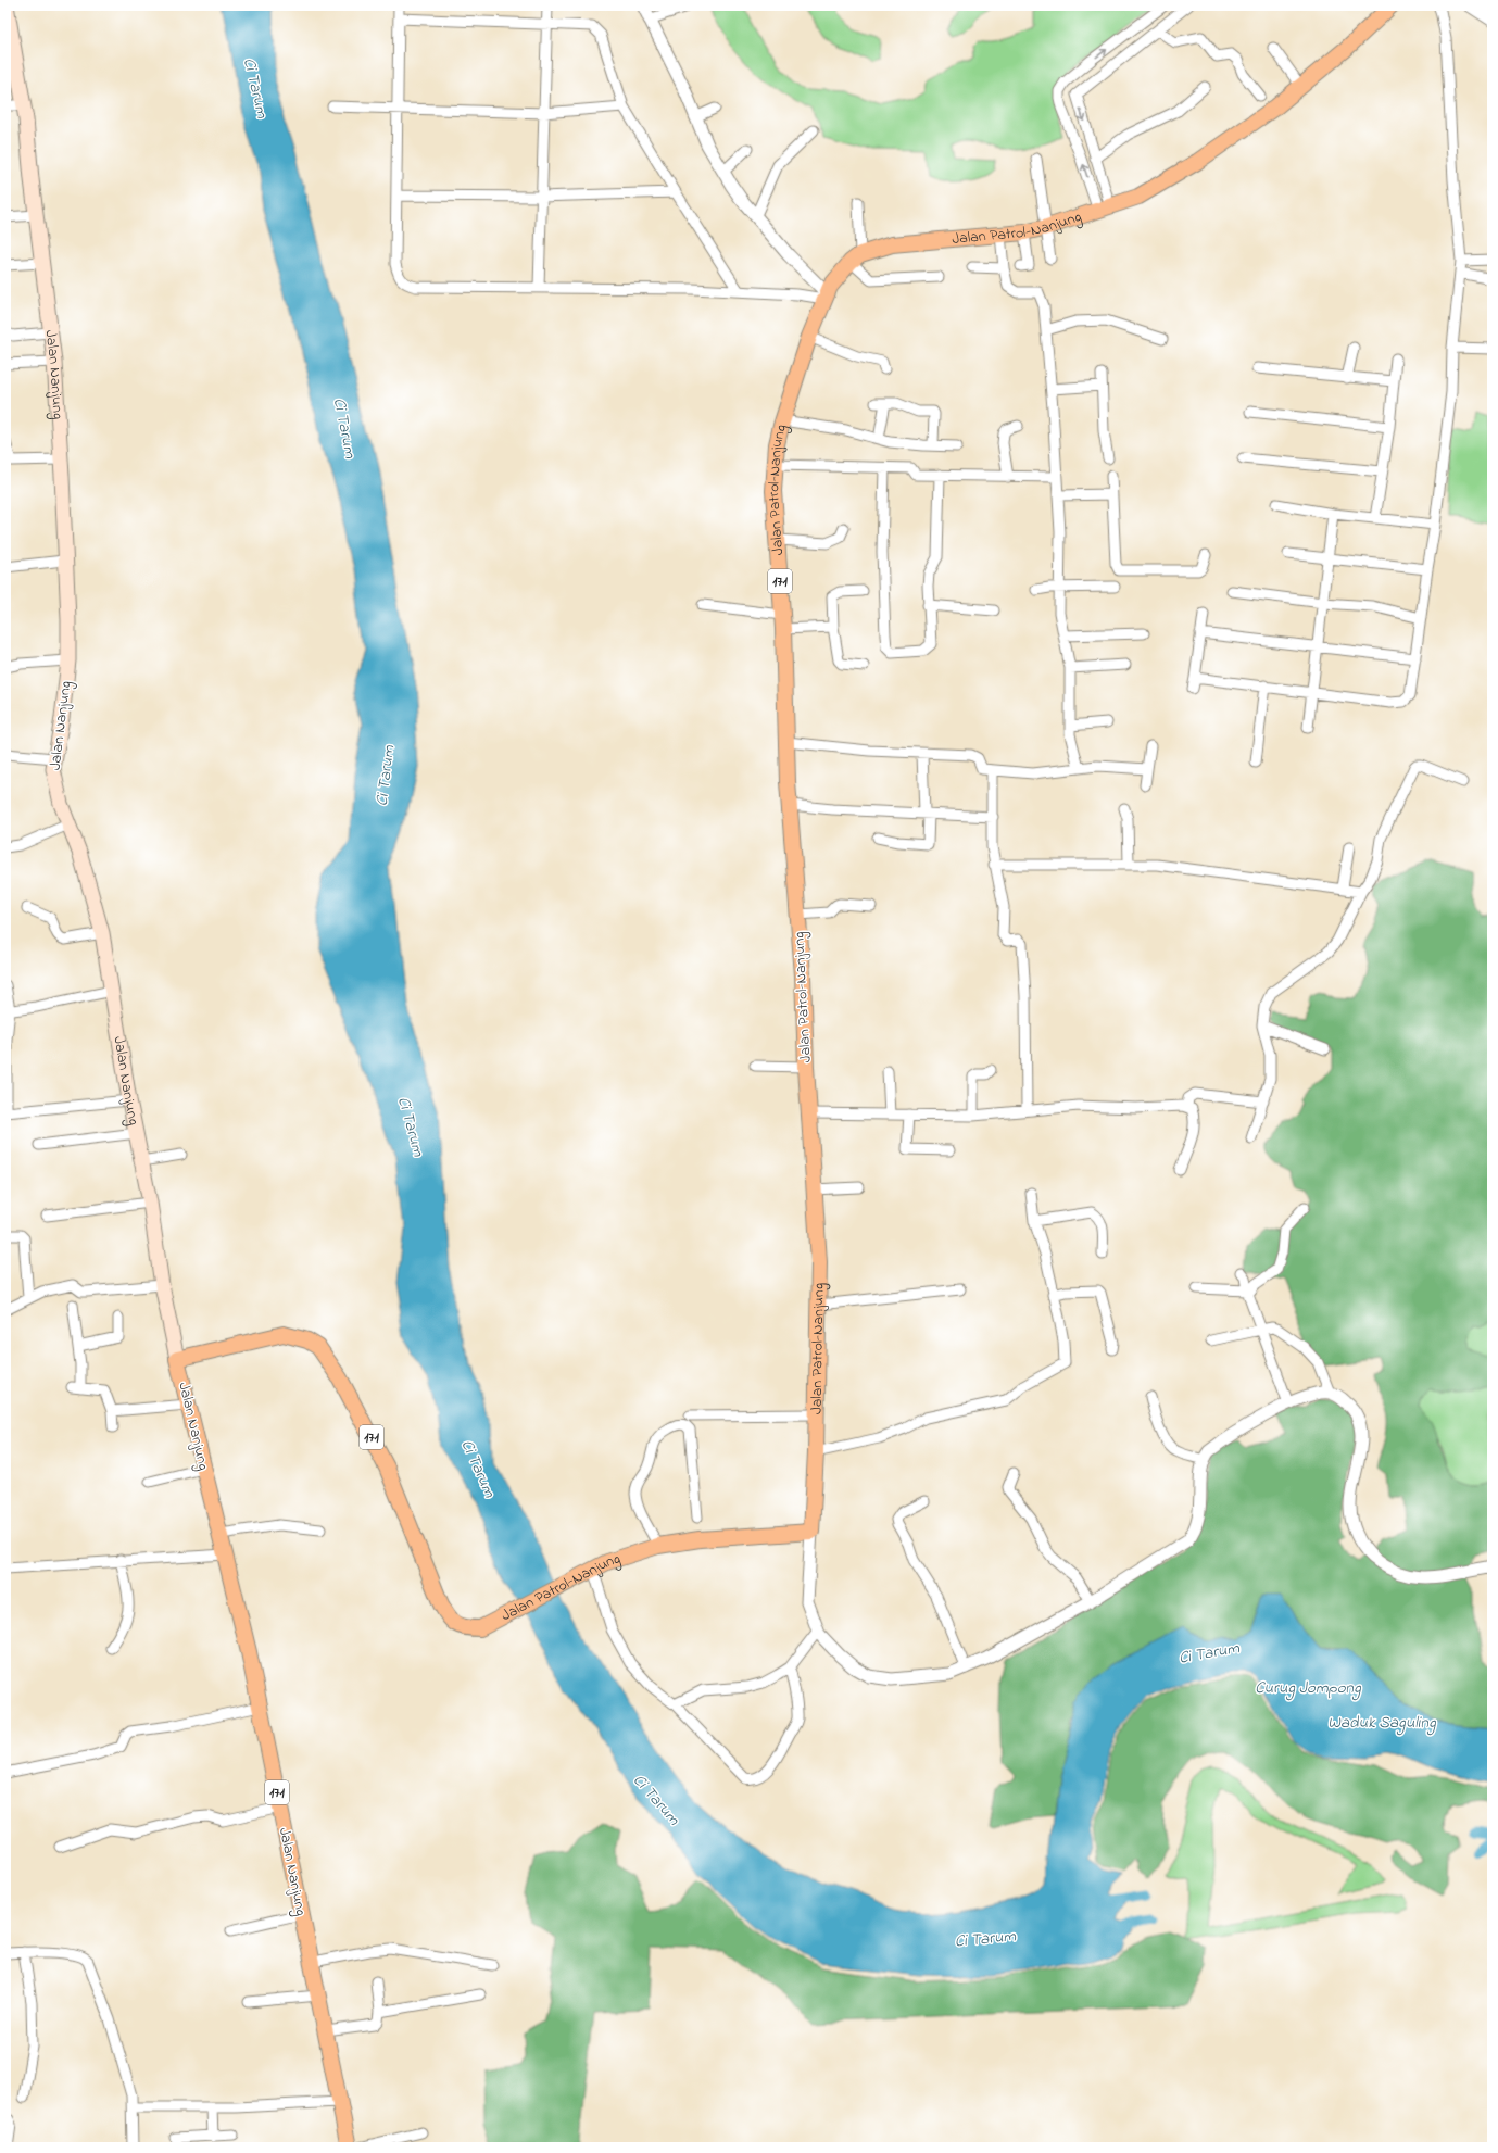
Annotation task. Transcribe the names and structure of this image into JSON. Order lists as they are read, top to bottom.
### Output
{
  "streets": {
    "main road": ["Jalan Patrol-Nanjung", "Jalan Nanjung", "171"]
  },
  "crossings": [
    ["Jalan Patrol-Nanjung", "Jalan Nanjung"]
  ],
  "water": ["Ci Tarum", "Curug Jompong", "Waduk Saguling"]
}
